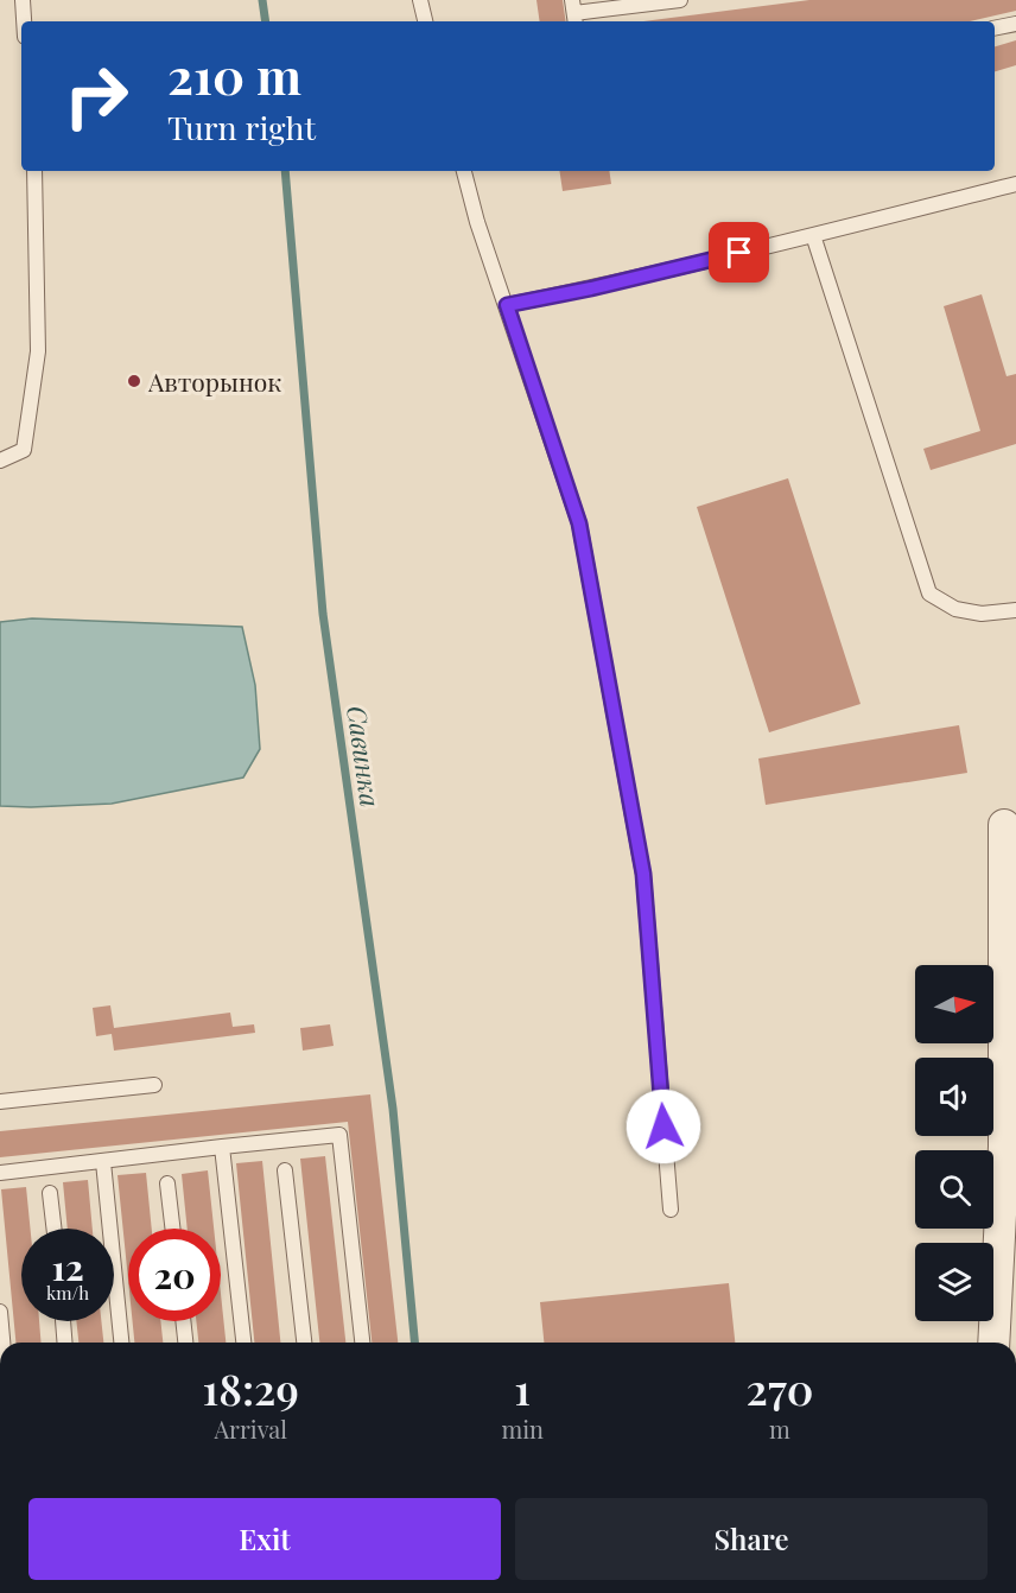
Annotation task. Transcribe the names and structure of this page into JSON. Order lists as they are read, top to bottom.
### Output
{
  "water": ["Савинка"],
  "places": ["Авторынок"],
  "north": "right",
  "page": {
    "turn": ["210 m", "Turn right"],
    "speed": "12 km/h",
    "limit": "20",
    "eta": [
      "18:29",
      "Arrival",
      "1",
      "min",
      "270",
      "m"
    ],
    "buttons": ["Exit", "Share"]
  }
}
